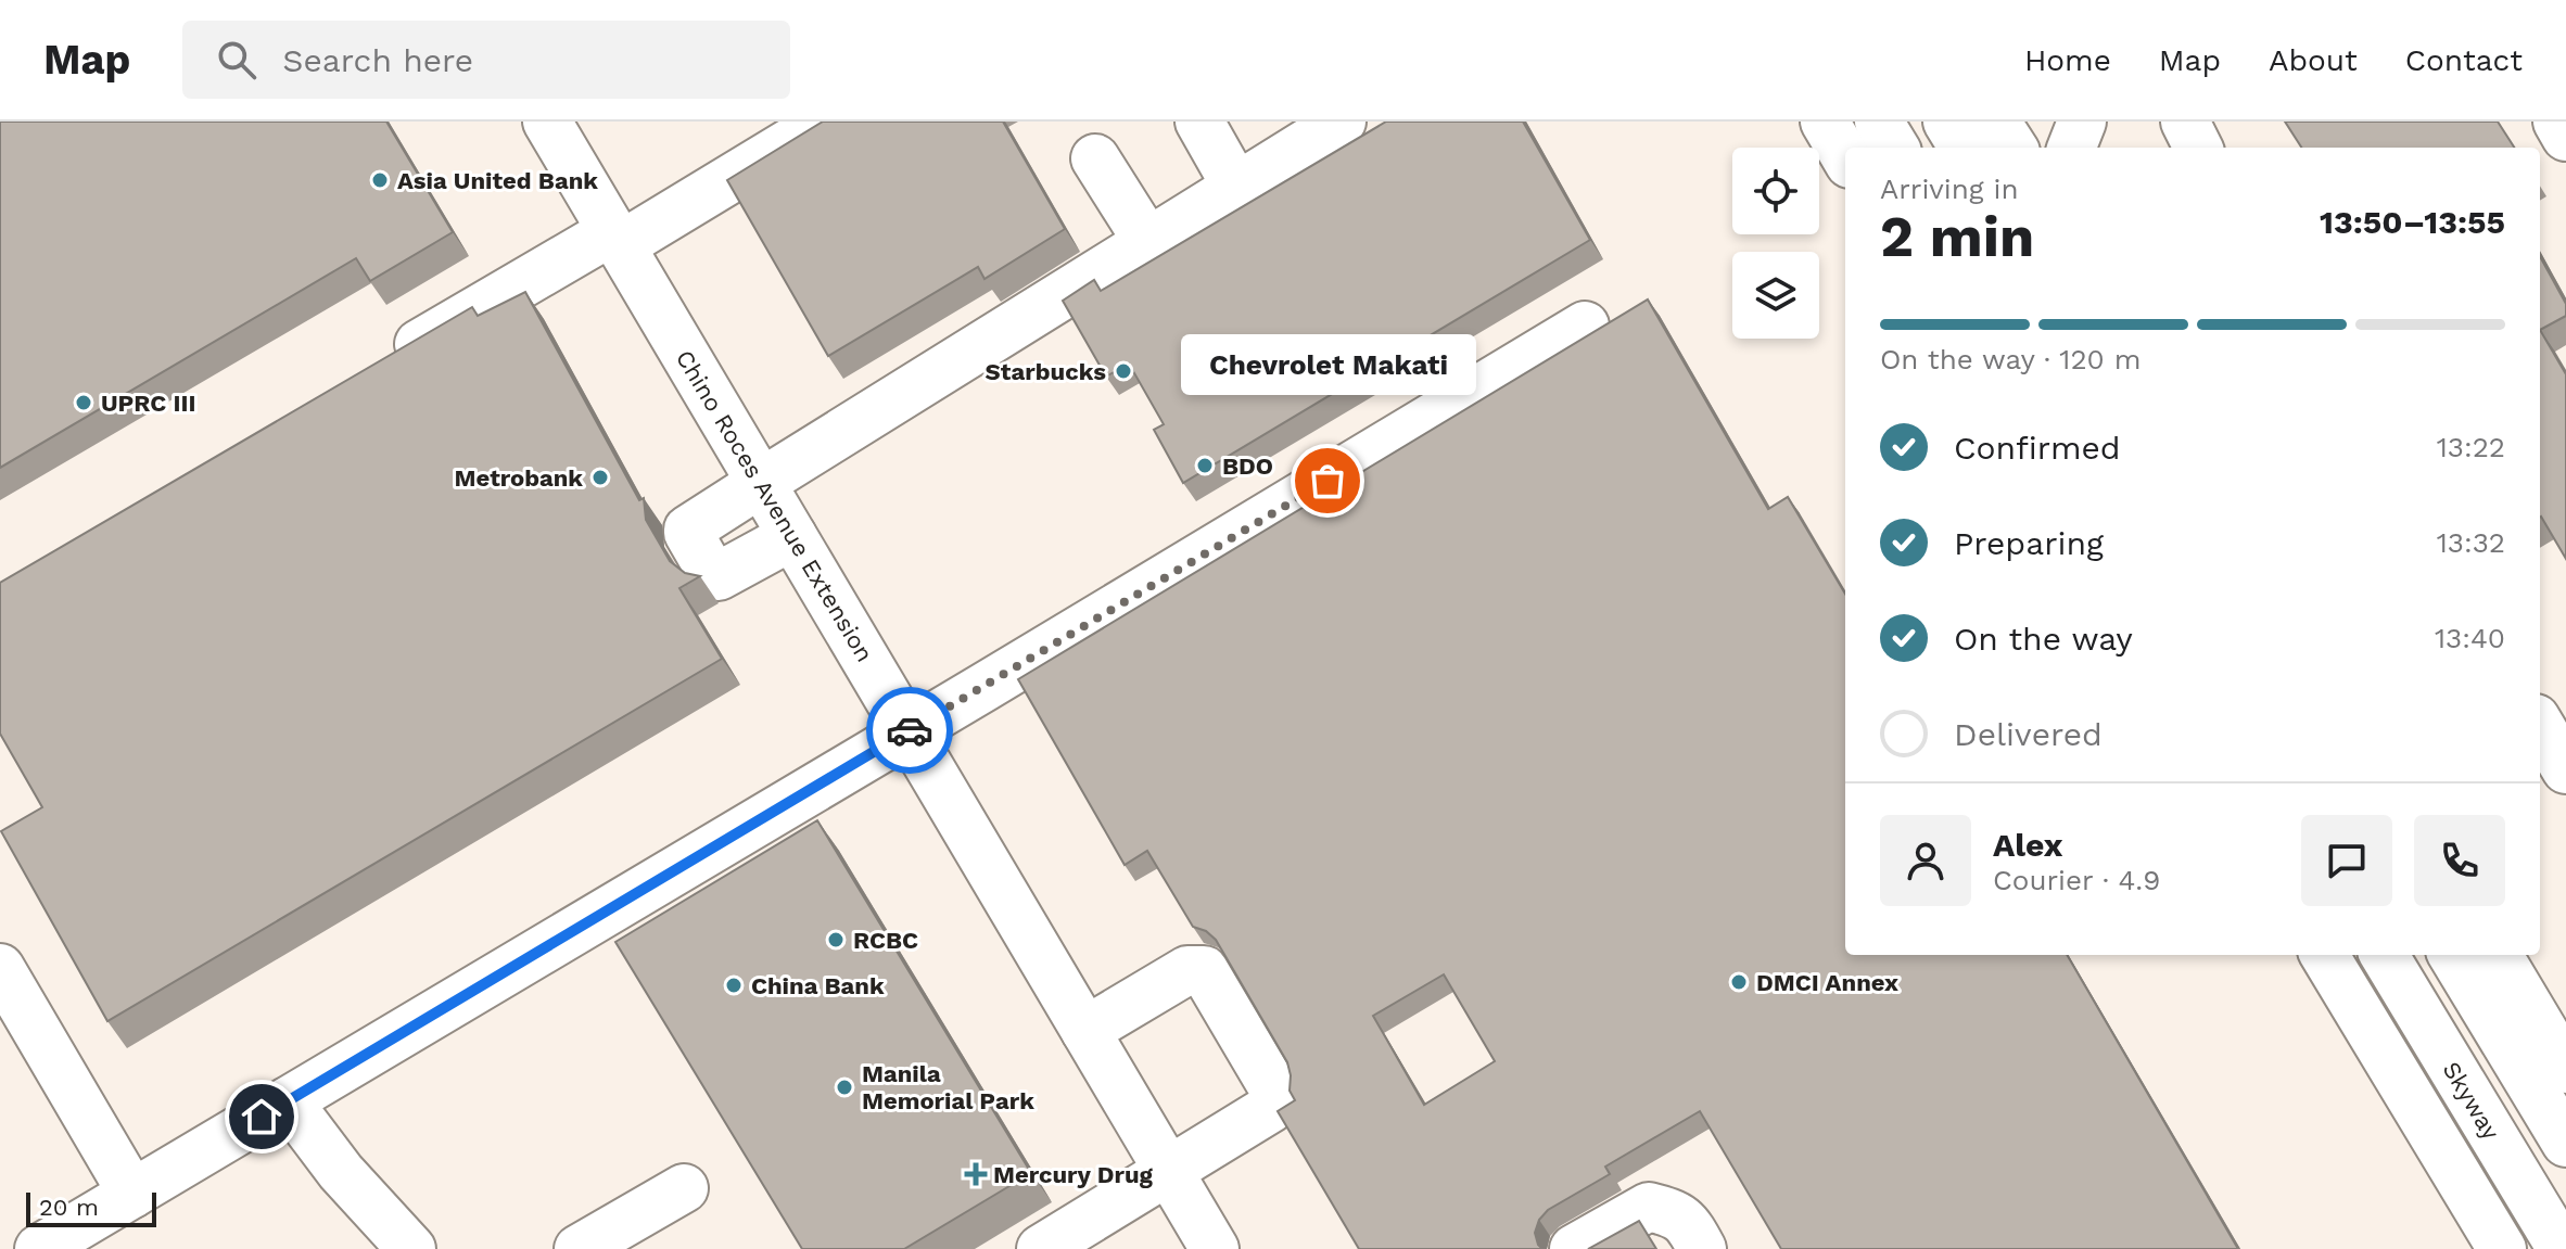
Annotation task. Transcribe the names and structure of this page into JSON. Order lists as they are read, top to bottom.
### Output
{
  "streets": {
    "main road": ["Chino Roces Avenue Extension", "Skyway"]
  },
  "places": {
    "other": [
      "Asia United Bank",
      "Starbucks",
      "UPRC III",
      "BDO",
      "Metrobank",
      "Chevrolet Makati",
      "RCBC",
      "DMCI Annex",
      "China Bank",
      "Manila Memorial Park"
    ],
    "health": ["Mercury Drug"]
  },
  "scale_bar": "20 m",
  "page": {
    "header": "Map",
    "search": "Search here",
    "nav": [
      "Home",
      "Map",
      "About",
      "Contact"
    ],
    "heading": ["2 min", "Arriving in", "13:50–13:55"],
    "panel": ["Alex", "Courier · 4.9"],
    "bar": "On the way · 120 m",
    "bubble": "Chevrolet Makati",
    "list": [
      ["Confirmed", "13:22"],
      ["Preparing", "13:32"],
      ["On the way", "13:40"],
      "Delivered"
    ],
    "scale": "20 m"
  }
}
